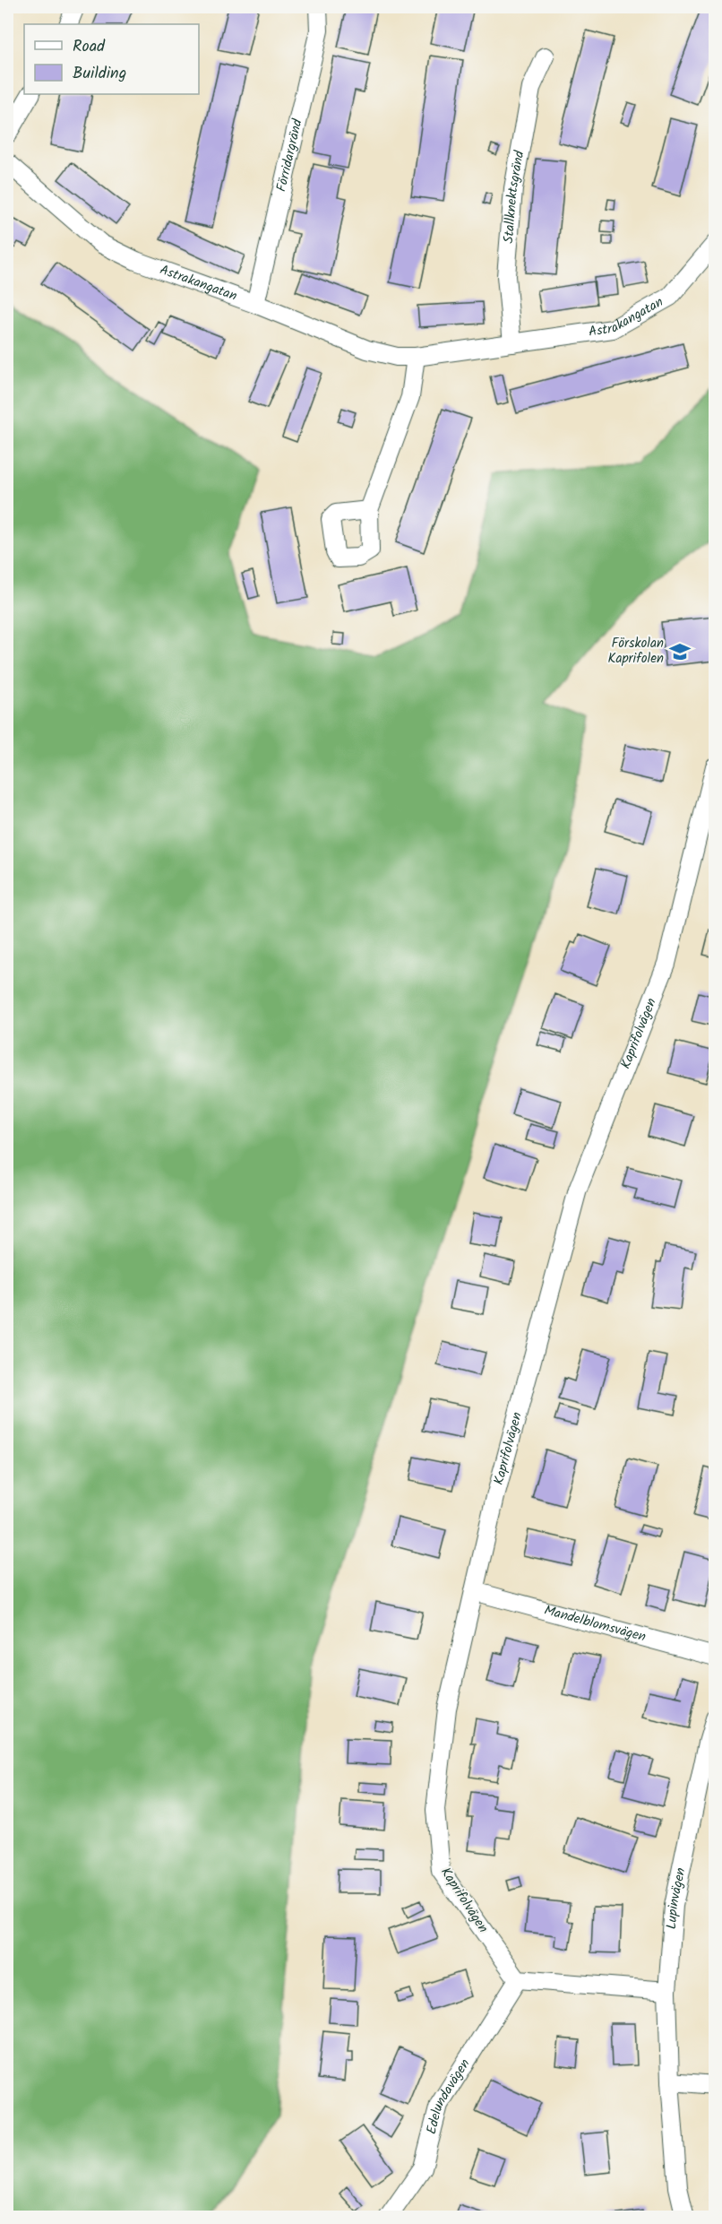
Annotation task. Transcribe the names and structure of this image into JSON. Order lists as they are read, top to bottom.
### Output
{
  "streets": {
    "street": [
      "Förridargränd",
      "Stallknektsgränd",
      "Astrakangatan",
      "Kaprifolvägen",
      "Mandelblomsvägen",
      "Lupinvägen",
      "Edelundavägen"
    ]
  },
  "crossings": [
    ["Förridargränd", "Astrakangatan"],
    ["Stallknektsgränd", "Astrakangatan"],
    ["Kaprifolvägen", "Mandelblomsvägen"],
    ["Kaprifolvägen", "Edelundavägen"]
  ],
  "places": {
    "school or university": ["Förskolan Kaprifolen"]
  },
  "legend": ["Road", "Building"]
}
